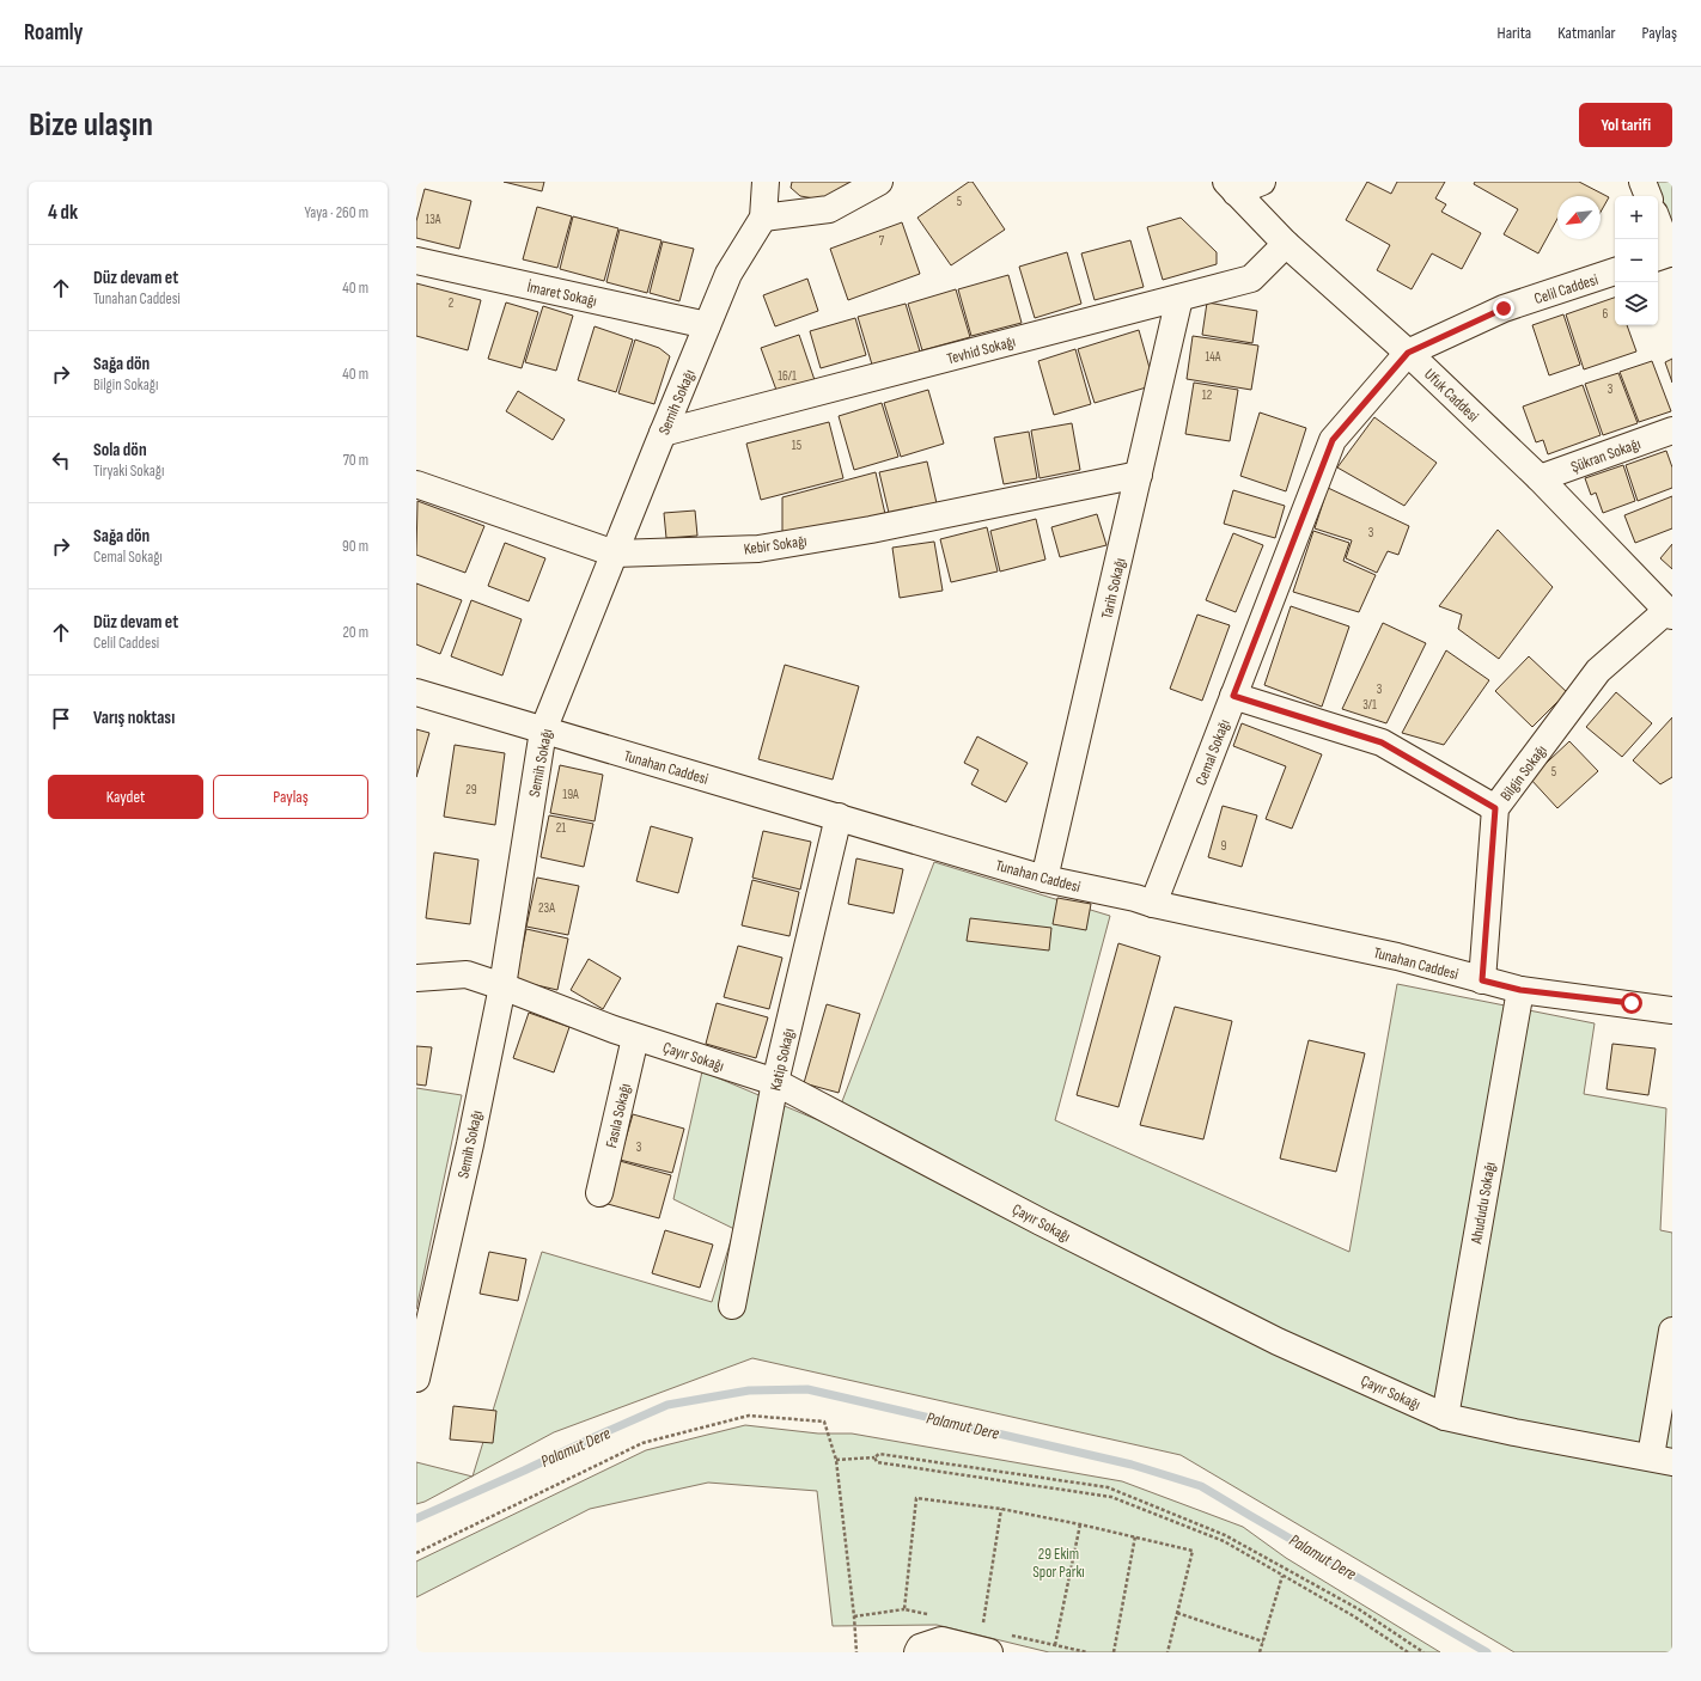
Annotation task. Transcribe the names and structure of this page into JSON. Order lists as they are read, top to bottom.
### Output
{
  "streets": {
    "street": [
      "Celil Caddesi",
      "İmaret Sokağı",
      "Tevhid Sokağı",
      "Ufuk Caddesi",
      "Semih Sokağı",
      "Şükran Sokağı",
      "Kebir Sokağı",
      "Tarih Sokağı",
      "Cemal Sokağı",
      "Tunahan Caddesi",
      "Bilgin Sokağı",
      "Çayır Sokağı",
      "Katip Sokağı",
      "Fasıla Sokağı",
      "Ahududu Sokağı"
    ]
  },
  "crossings": [
    ["Celil Caddesi", "Ufuk Caddesi"],
    ["Celil Caddesi", "Cemal Sokağı"],
    ["İmaret Sokağı", "Semih Sokağı"],
    ["Tevhid Sokağı", "Ufuk Caddesi"],
    ["Tevhid Sokağı", "Semih Sokağı"],
    ["Tevhid Sokağı", "Tarih Sokağı"],
    ["Ufuk Caddesi", "Şükran Sokağı"],
    ["Ufuk Caddesi", "Cemal Sokağı"],
    ["Ufuk Caddesi", "Bilgin Sokağı"],
    ["Semih Sokağı", "Kebir Sokağı"],
    ["Semih Sokağı", "Tunahan Caddesi"],
    ["Semih Sokağı", "Çayır Sokağı"],
    ["Kebir Sokağı", "Tarih Sokağı"],
    ["Tarih Sokağı", "Tunahan Caddesi"],
    ["Cemal Sokağı", "Tunahan Caddesi"],
    ["Tunahan Caddesi", "Bilgin Sokağı"],
    ["Tunahan Caddesi", "Katip Sokağı"],
    ["Tunahan Caddesi", "Ahududu Sokağı"],
    ["Çayır Sokağı", "Katip Sokağı"],
    ["Çayır Sokağı", "Fasıla Sokağı"],
    ["Çayır Sokağı", "Ahududu Sokağı"]
  ],
  "water": ["Palamut Dere"],
  "parks": ["29 Ekim Spor Parkı"],
  "house_numbers": [
    "5",
    "13A",
    "7",
    "2",
    "6",
    "14A",
    "16/1",
    "3",
    "12",
    "15",
    "3",
    "3",
    "3/1",
    "5",
    "29",
    "19A",
    "21",
    "9",
    "23A",
    "3"
  ],
  "north": "bottom left",
  "page": {
    "header": "Roamly",
    "nav": ["Harita", "Katmanlar", "Paylaş"],
    "buttons": [
      "Yol tarifi",
      ["Kaydet", "Paylaş"]
    ],
    "title": "Bize ulaşın",
    "heading": ["4 dk", "Yaya · 260 m"],
    "map_buttons": ["+", "−"],
    "list": [
      ["Düz devam et", "Tunahan Caddesi", "40 m"],
      ["Sağa dön", "Bilgin Sokağı", "40 m"],
      ["Sola dön", "Tiryaki Sokağı", "70 m"],
      ["Sağa dön", "Cemal Sokağı", "90 m"],
      ["Düz devam et", "Celil Caddesi", "20 m"],
      "Varış noktası"
    ]
  }
}
